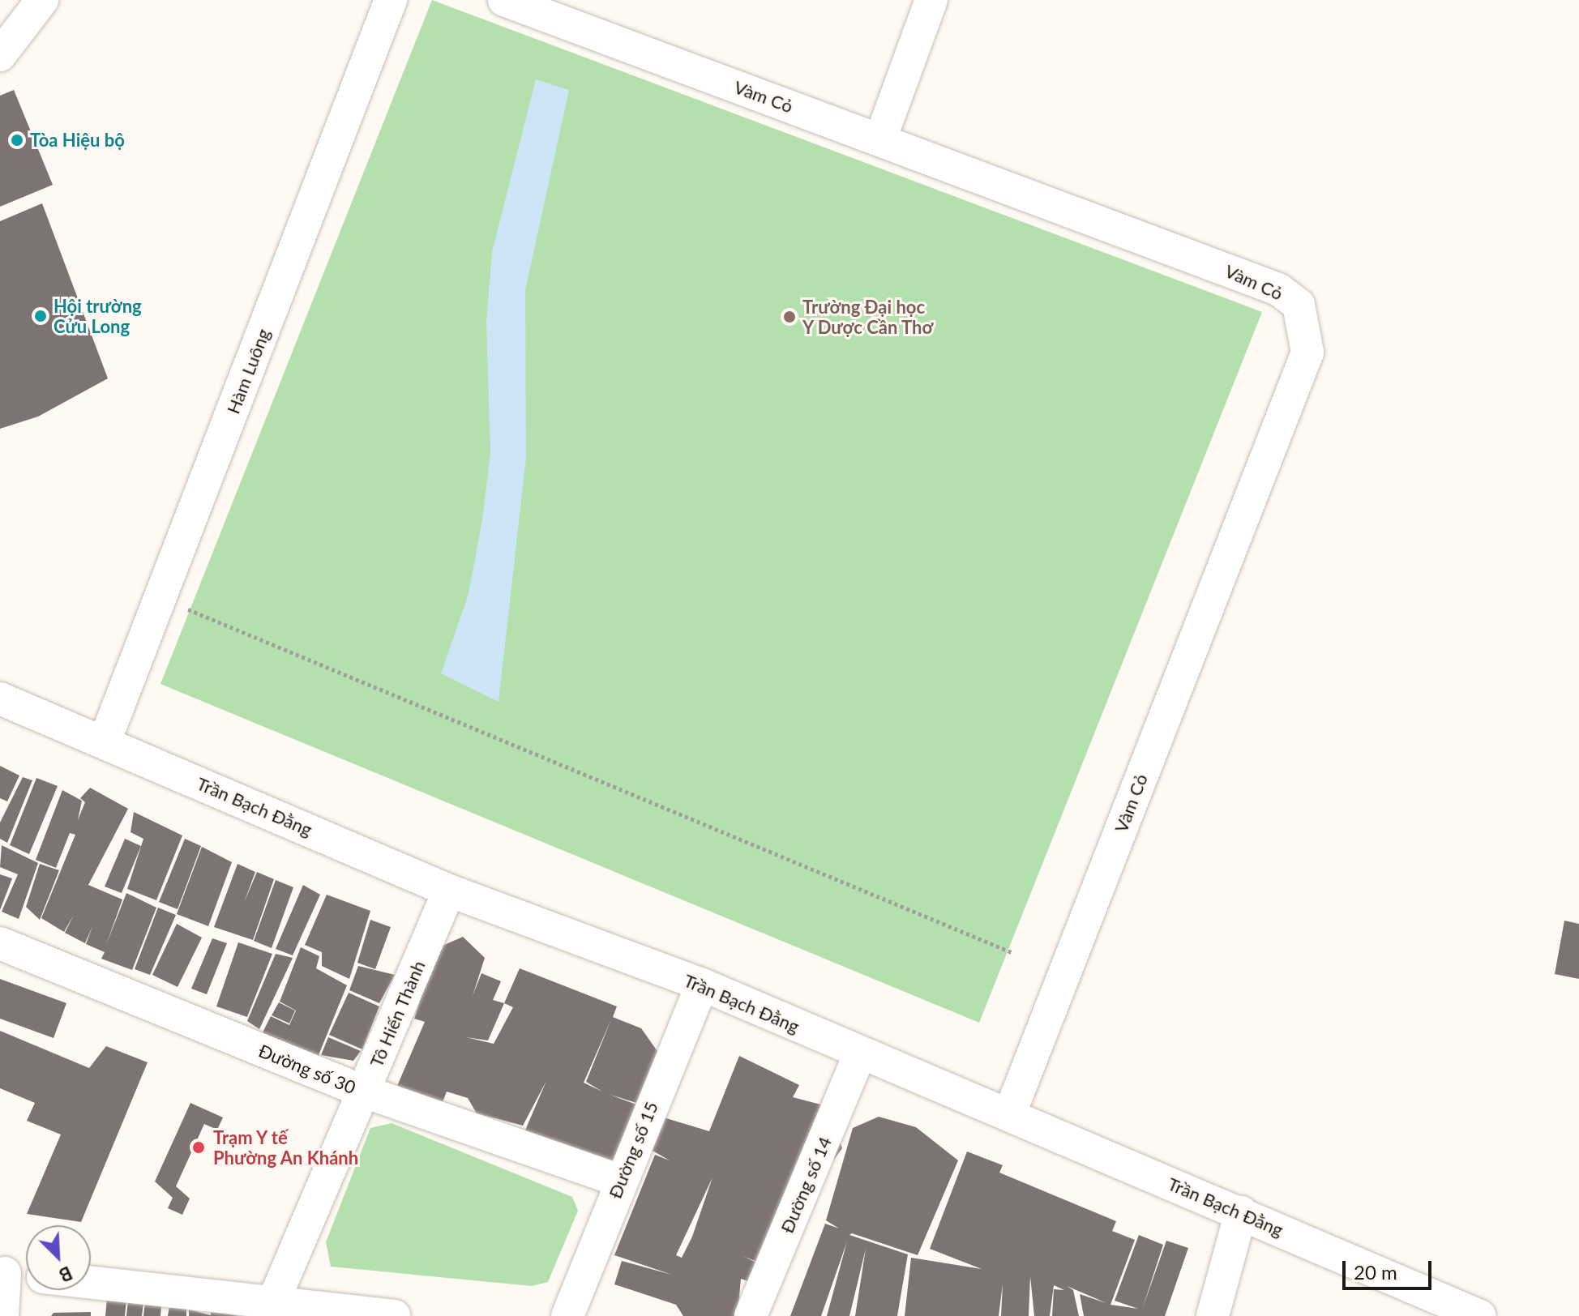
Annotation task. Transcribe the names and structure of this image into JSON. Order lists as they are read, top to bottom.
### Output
{
  "streets": {
    "street": [
      "Vàm Cỏ",
      "Hàm Luông",
      "Trần Bạch Đằng",
      "Tô Hiến Thành",
      "Đường số 30",
      "Đường số 15",
      "Đường số 14"
    ]
  },
  "crossings": [
    ["Vàm Cỏ", "Trần Bạch Đằng"],
    ["Hàm Luông", "Trần Bạch Đằng"],
    ["Trần Bạch Đằng", "Tô Hiến Thành"],
    ["Trần Bạch Đằng", "Đường số 15"],
    ["Trần Bạch Đằng", "Đường số 14"],
    ["Tô Hiến Thành", "Đường số 30"],
    ["Đường số 30", "Đường số 15"]
  ],
  "places": [
    "Tòa Hiệu bộ",
    "Hội trường Cửu Long",
    "Trường Đại học Y Dược Cần Thơ",
    "Trạm Y tế Phường An Khánh"
  ],
  "scale_bar": "20 m",
  "north": "bottom right"
}
